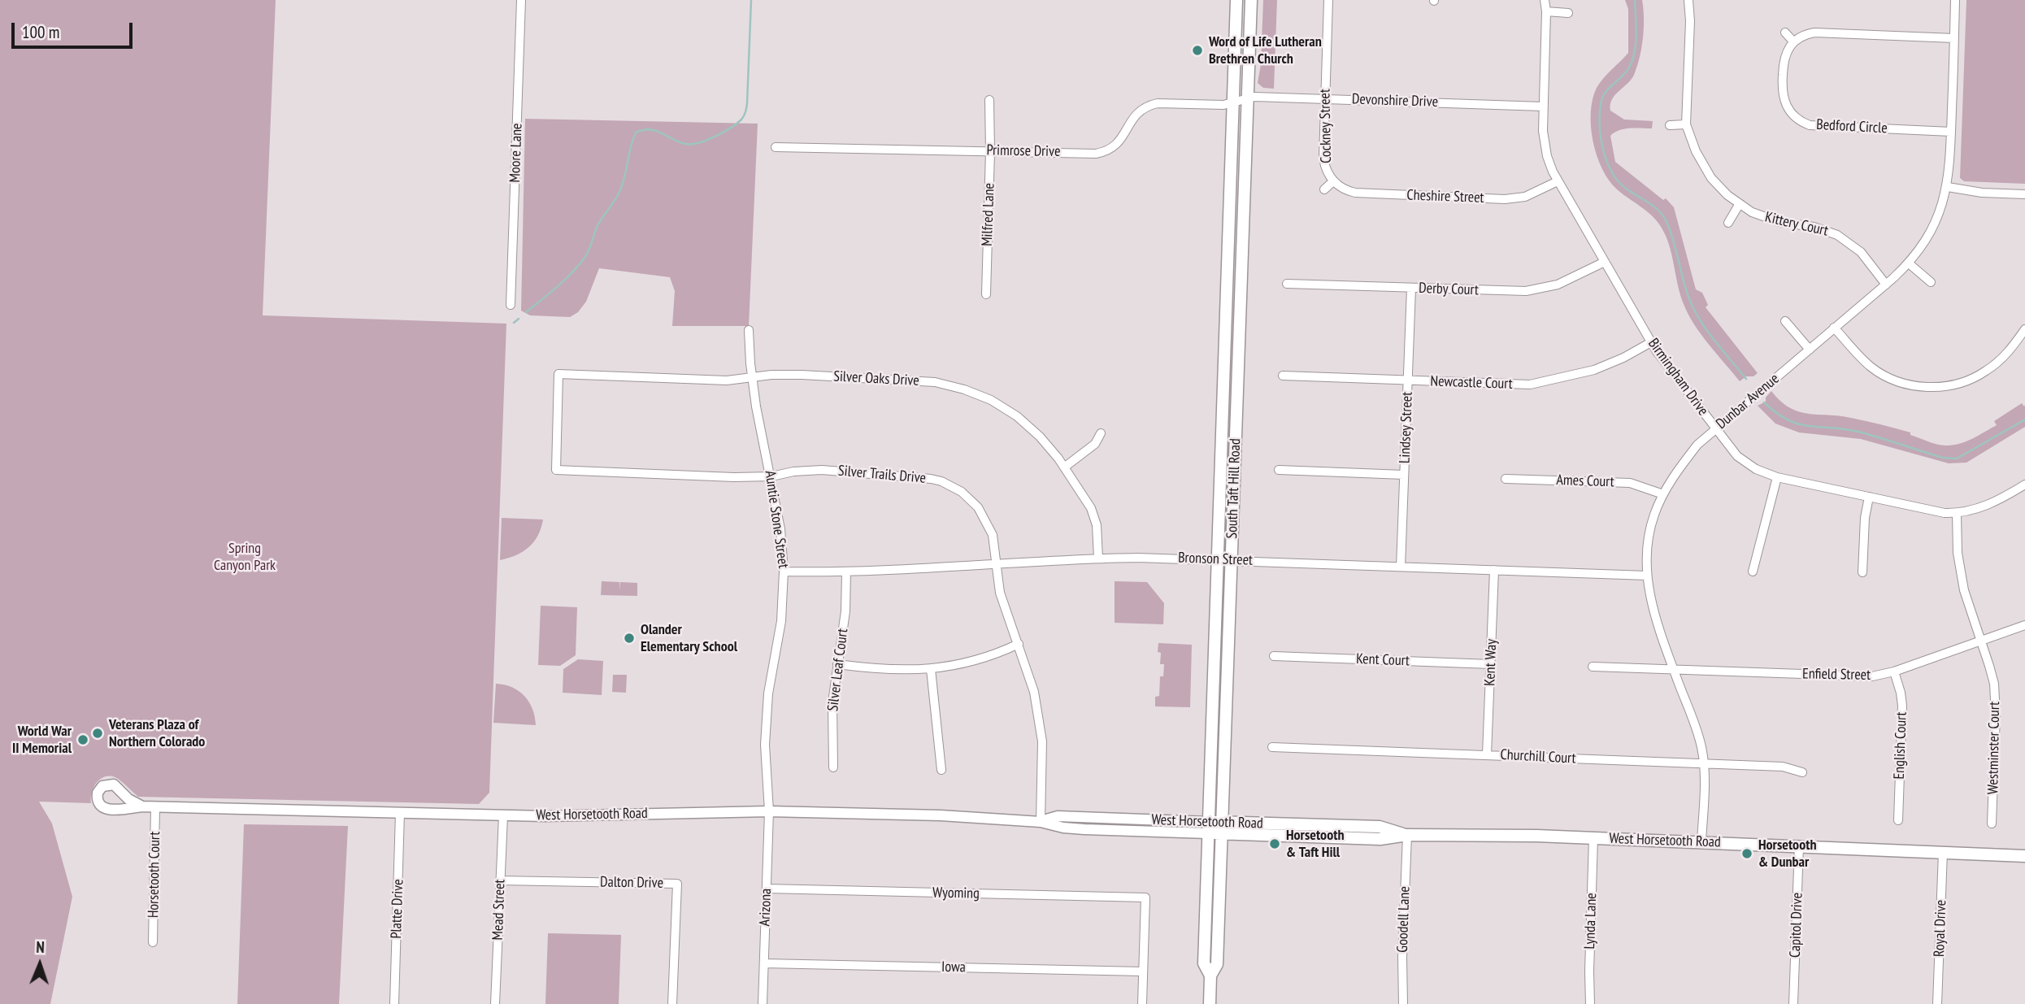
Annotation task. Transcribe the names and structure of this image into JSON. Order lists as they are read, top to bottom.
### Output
{
  "streets": {
    "main road": ["South Taft Hill Road", "West Horsetooth Road"],
    "street": [
      "Devonshire Drive",
      "Cockney Street",
      "Bedford Circle",
      "Primrose Drive",
      "Moore Lane",
      "Cheshire Street",
      "Milfred Lane",
      "Kittery Court",
      "Derby Court",
      "Birmingham Drive",
      "Silver Oaks Drive",
      "Newcastle Court",
      "Dunbar Avenue",
      "Lindsey Street",
      "Silver Trails Drive",
      "Ames Court",
      "Auntie Stone Street",
      "Bronson Street",
      "Kent Court",
      "Kent Way",
      "Silver Leaf Court",
      "Enfield Street",
      "English Court",
      "Westminster Court",
      "Churchill Court",
      "Horsetooth Court",
      "Dalton Drive",
      "Wyoming",
      "Arizona",
      "Platte Drive",
      "Mead Street",
      "Goodell Lane",
      "Lynda Lane",
      "Capitol Drive",
      "Royal Drive",
      "Iowa"
    ]
  },
  "crossings": [
    ["Devonshire Drive", "Cockney Street"],
    ["Devonshire Drive", "Primrose Drive"],
    ["Devonshire Drive", "Birmingham Drive"],
    ["Devonshire Drive", "South Taft Hill Road"],
    ["Cockney Street", "Cheshire Street"],
    ["Bedford Circle", "Dunbar Avenue"],
    ["Primrose Drive", "Milfred Lane"],
    ["Primrose Drive", "South Taft Hill Road"],
    ["Cheshire Street", "Birmingham Drive"],
    ["Kittery Court", "Dunbar Avenue"],
    ["Derby Court", "Birmingham Drive"],
    ["Derby Court", "Lindsey Street"],
    ["Birmingham Drive", "Newcastle Court"],
    ["Birmingham Drive", "Dunbar Avenue"],
    ["Birmingham Drive", "Westminster Court"],
    ["Silver Oaks Drive", "Silver Trails Drive"],
    ["Silver Oaks Drive", "Auntie Stone Street"],
    ["Silver Oaks Drive", "Bronson Street"],
    ["Newcastle Court", "Lindsey Street"],
    ["Dunbar Avenue", "Ames Court"],
    ["Dunbar Avenue", "Bronson Street"],
    ["Dunbar Avenue", "Enfield Street"],
    ["Dunbar Avenue", "Churchill Court"],
    ["Dunbar Avenue", "West Horsetooth Road"],
    ["Lindsey Street", "Bronson Street"],
    ["Silver Trails Drive", "Auntie Stone Street"],
    ["Silver Trails Drive", "Bronson Street"],
    ["Silver Trails Drive", "West Horsetooth Road"],
    ["South Taft Hill Road", "Bronson Street"],
    ["South Taft Hill Road", "West Horsetooth Road"],
    ["Auntie Stone Street", "Bronson Street"],
    ["Auntie Stone Street", "West Horsetooth Road"],
    ["Auntie Stone Street", "Arizona"],
    ["Bronson Street", "Kent Way"],
    ["Bronson Street", "Silver Leaf Court"],
    ["Kent Court", "Kent Way"],
    ["Kent Way", "Churchill Court"],
    ["Enfield Street", "English Court"],
    ["Enfield Street", "Westminster Court"],
    ["West Horsetooth Road", "Horsetooth Court"],
    ["West Horsetooth Road", "Arizona"],
    ["West Horsetooth Road", "Platte Drive"],
    ["West Horsetooth Road", "Mead Street"],
    ["West Horsetooth Road", "Goodell Lane"],
    ["West Horsetooth Road", "Lynda Lane"],
    ["West Horsetooth Road", "Capitol Drive"],
    ["West Horsetooth Road", "Royal Drive"],
    ["Dalton Drive", "Mead Street"],
    ["Wyoming", "Arizona"],
    ["Wyoming", "Iowa"],
    ["Arizona", "Iowa"]
  ],
  "parks": ["Spring Canyon Park"],
  "places": [
    "Word of Life Lutheran Brethren Church",
    "Olander Elementary School",
    "Veterans Plaza of Northern Colorado",
    "World War II Memorial",
    "Horsetooth & Taft Hill",
    "Horsetooth & Dunbar"
  ],
  "scale_bar": "100 m",
  "north": "top"
}
